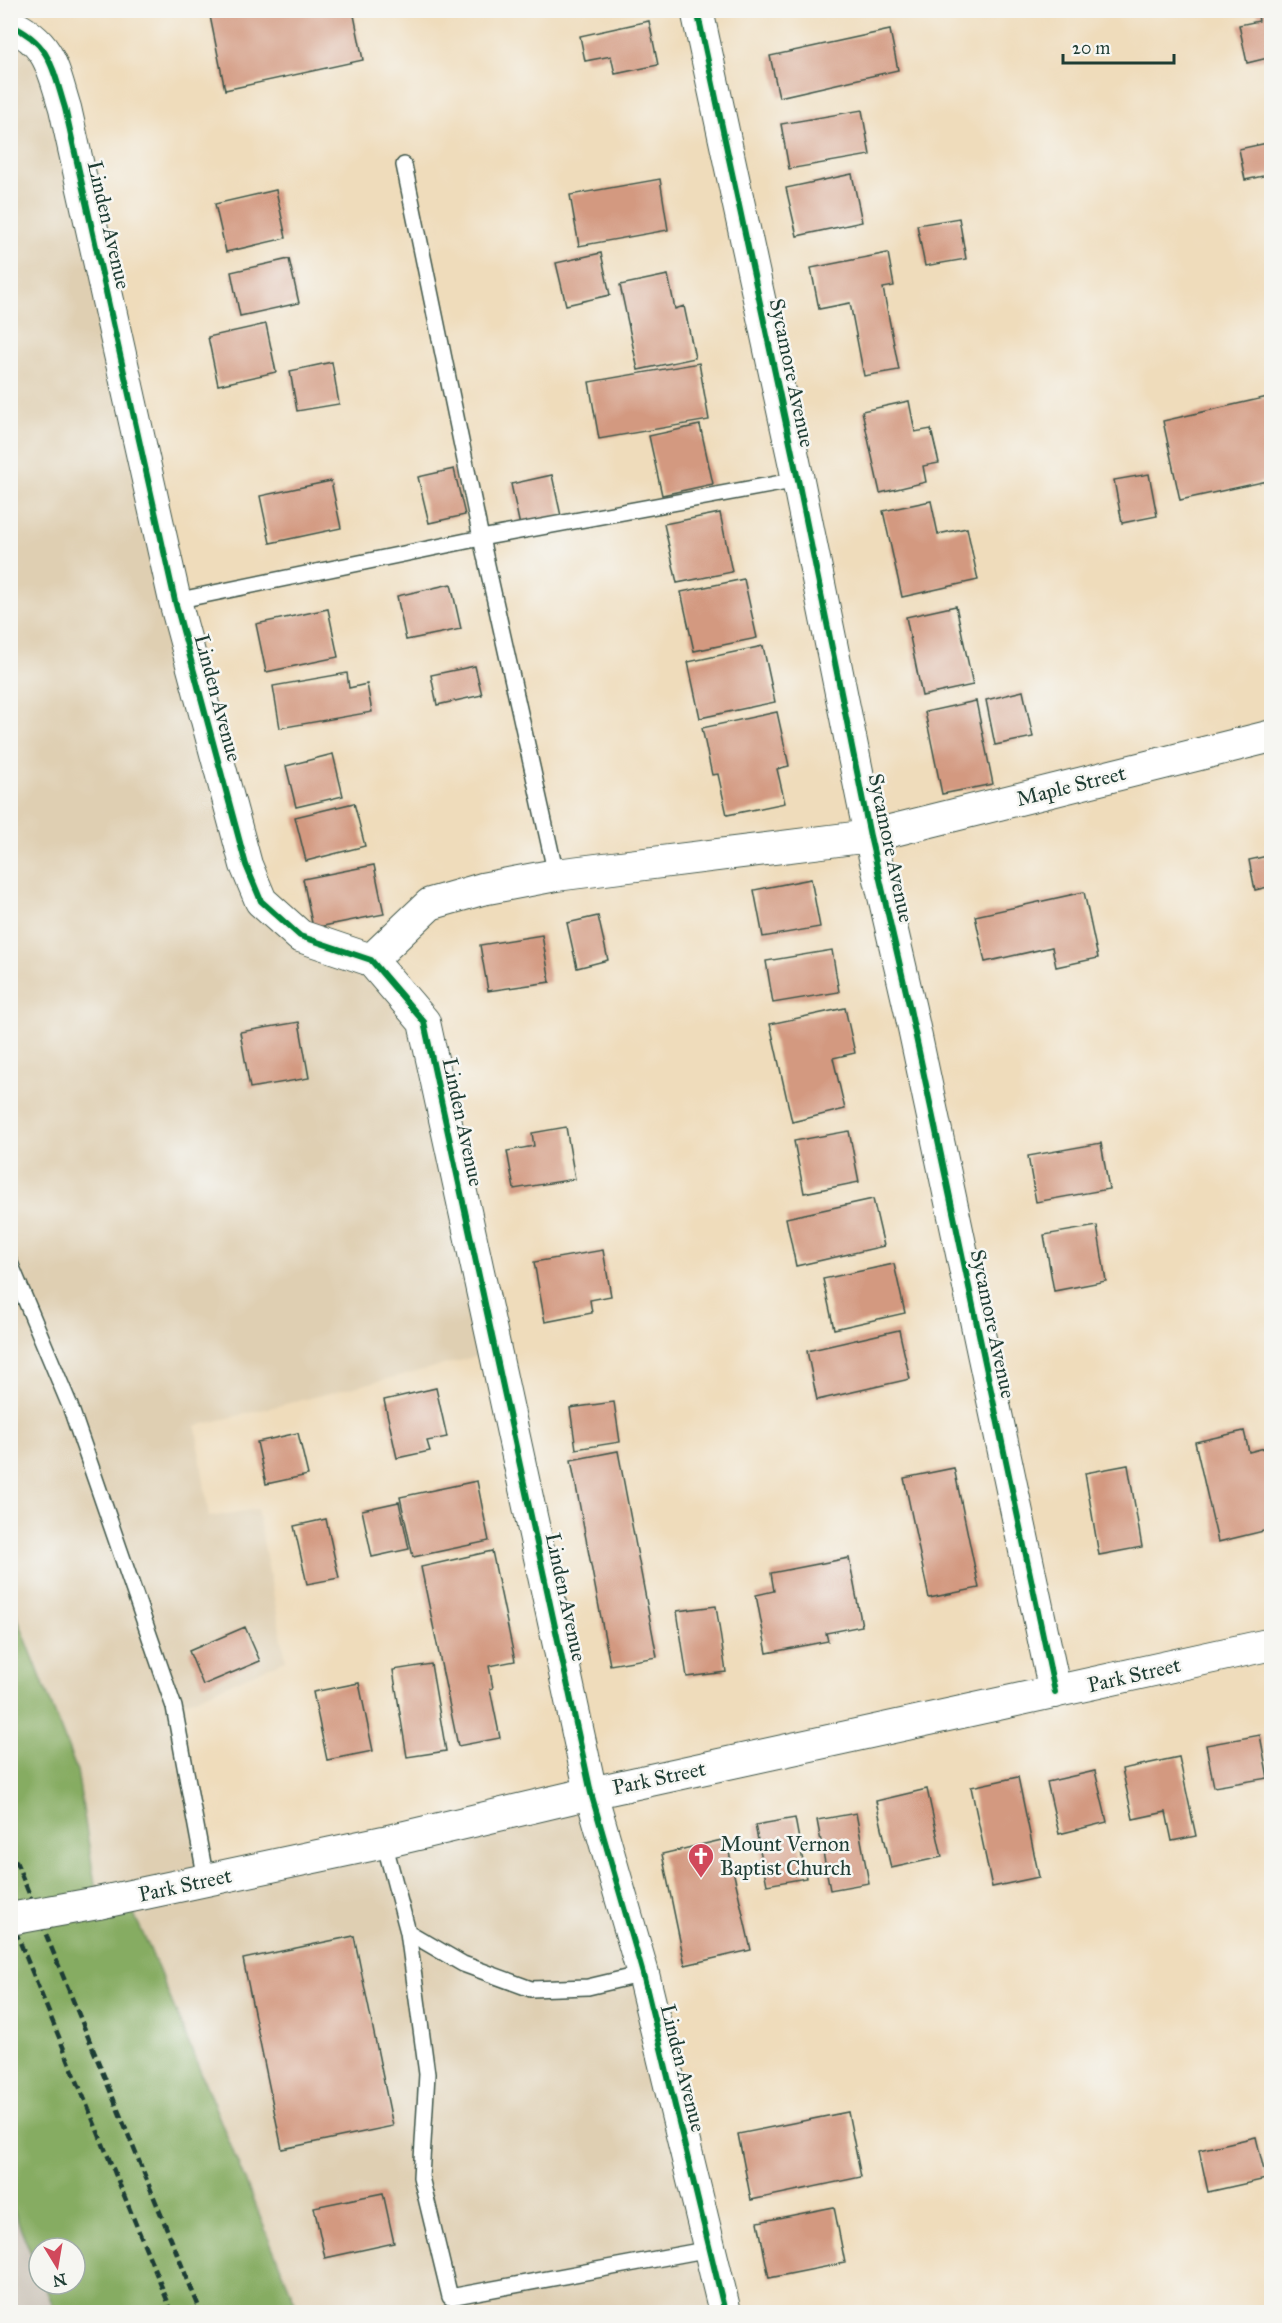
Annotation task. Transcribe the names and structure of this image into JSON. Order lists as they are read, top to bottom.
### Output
{
  "streets": {
    "street": [
      "Linden Avenue",
      "Sycamore Avenue",
      "Maple Street",
      "Park Street"
    ]
  },
  "crossings": [
    ["Linden Avenue", "Maple Street"],
    ["Linden Avenue", "Park Street"],
    ["Sycamore Avenue", "Maple Street"],
    ["Sycamore Avenue", "Park Street"]
  ],
  "places": {
    "church": ["Mount Vernon Baptist Church"]
  },
  "scale_bar": "20 m",
  "north": "bottom"
}
